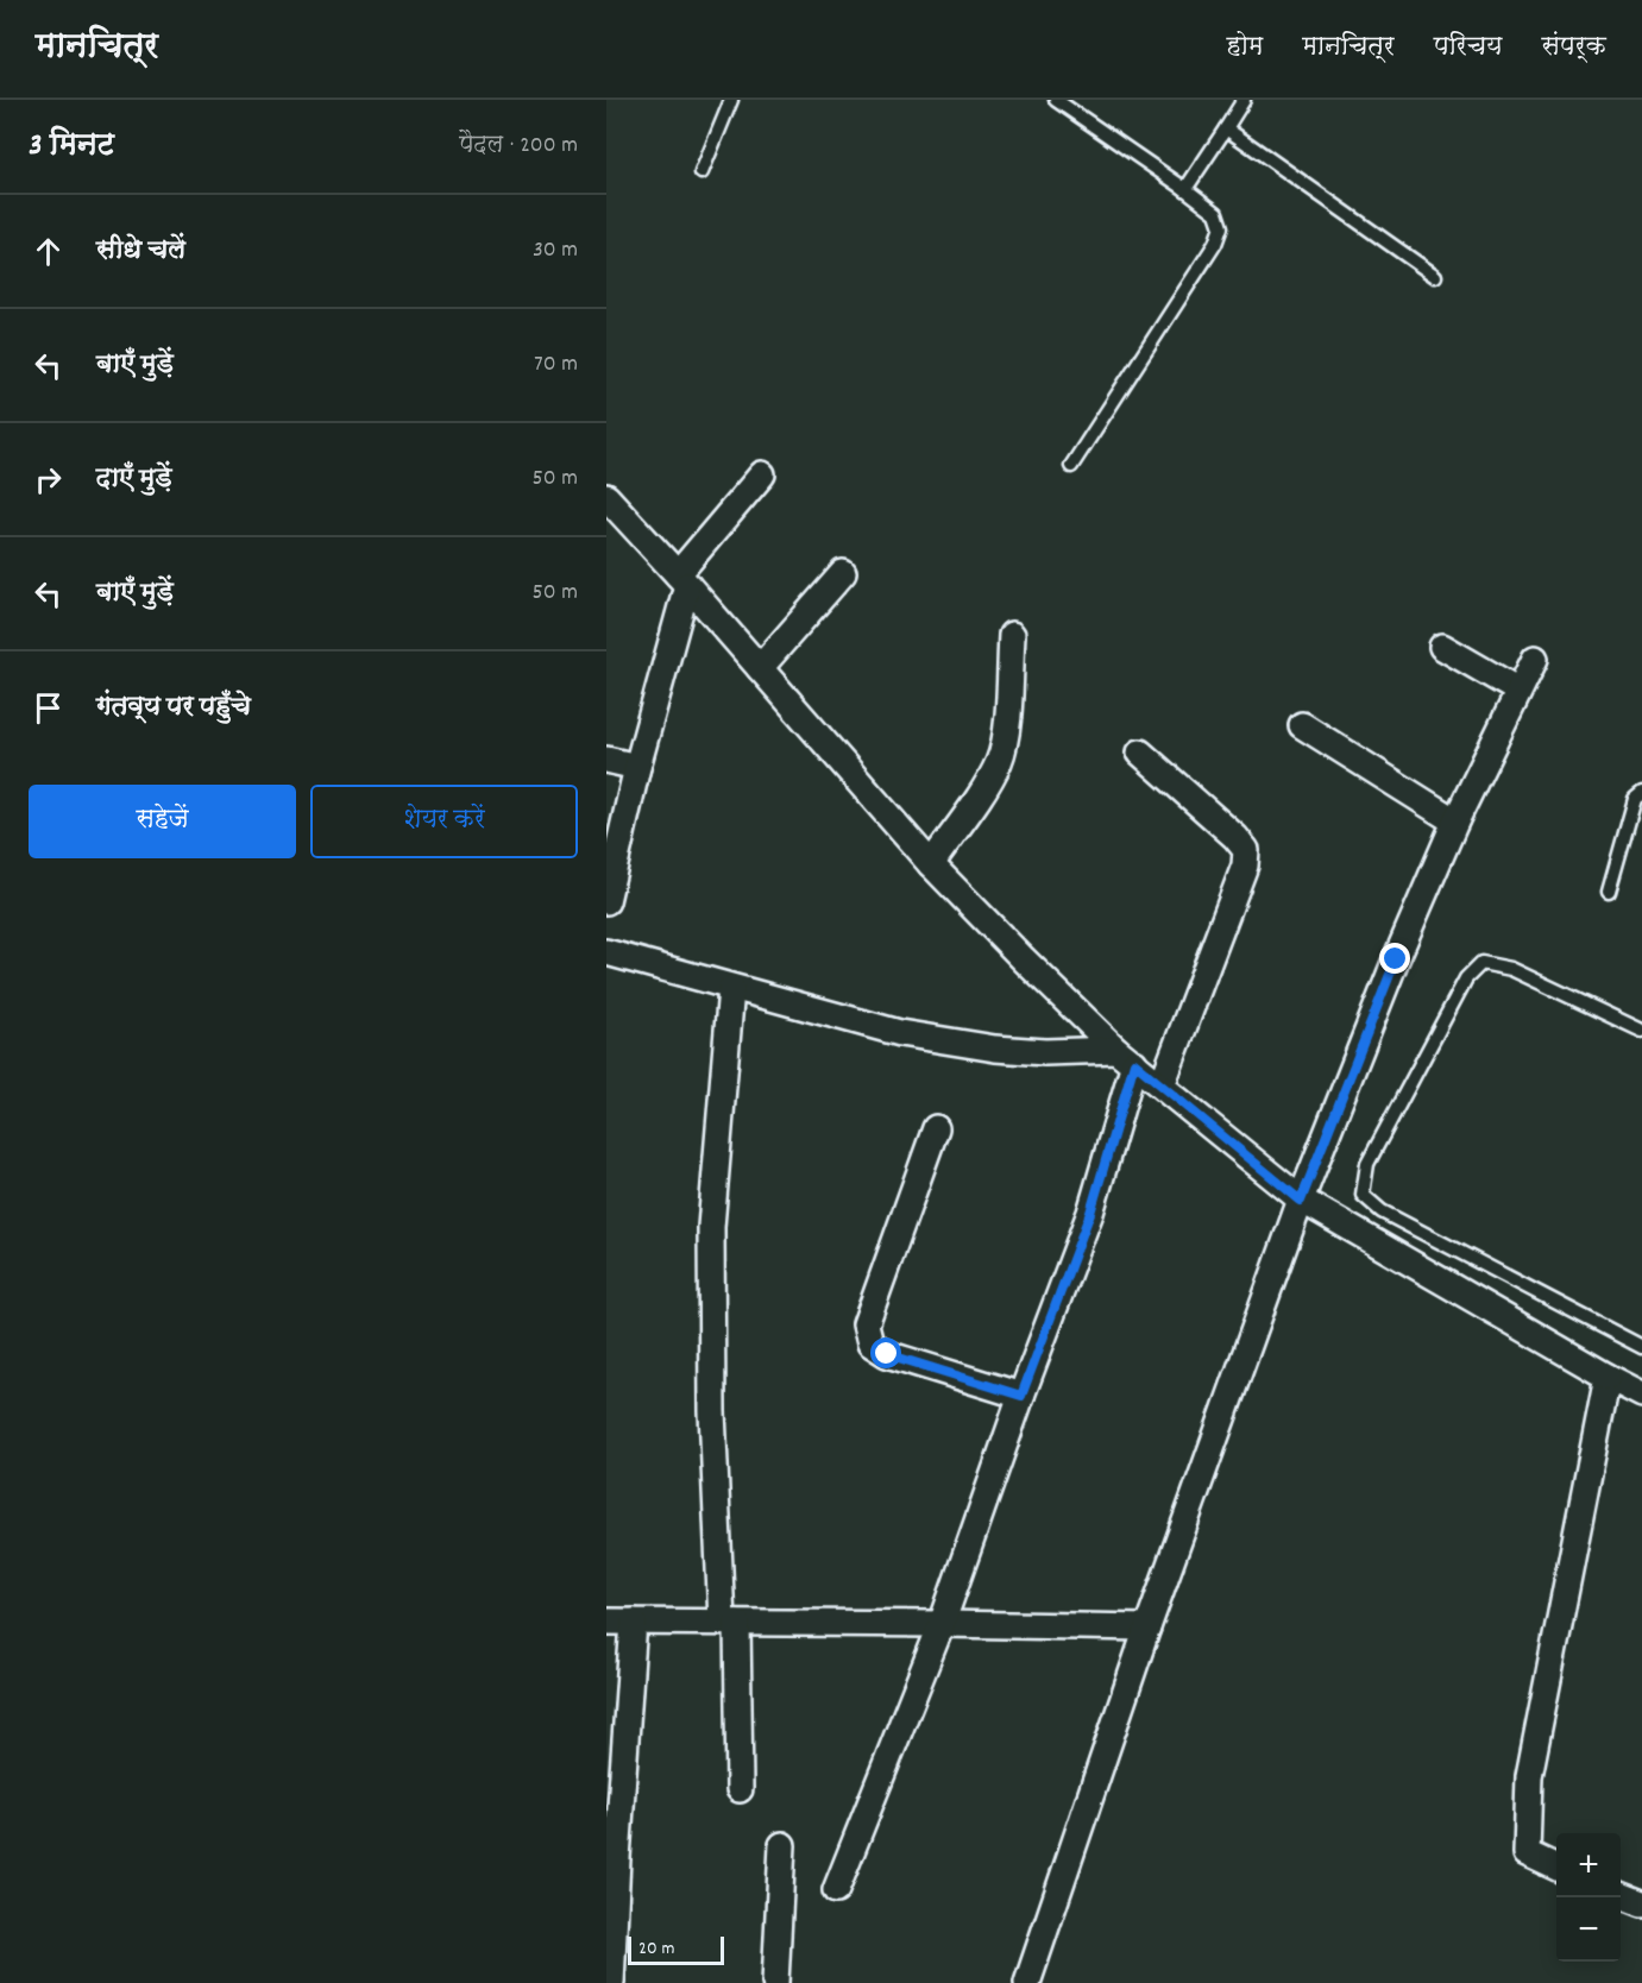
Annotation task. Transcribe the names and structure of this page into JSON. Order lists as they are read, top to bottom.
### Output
{
  "scale_bar": "20 m",
  "page": {
    "header": "मानचित्र",
    "nav": [
      "होम",
      "मानचित्र",
      "परिचय",
      "संपर्क"
    ],
    "heading": ["3 मिनट", "पैदल · 200 m"],
    "list": [
      ["सीधे चलें", "30 m"],
      ["बाएँ मुड़ें", "70 m"],
      ["दाएँ मुड़ें", "50 m"],
      ["बाएँ मुड़ें", "50 m"],
      "गंतव्य पर पहुँचे"
    ],
    "buttons": ["सहेजें", "शेयर करें"],
    "map_buttons": ["+", "−"],
    "scale": "20 m"
  }
}
